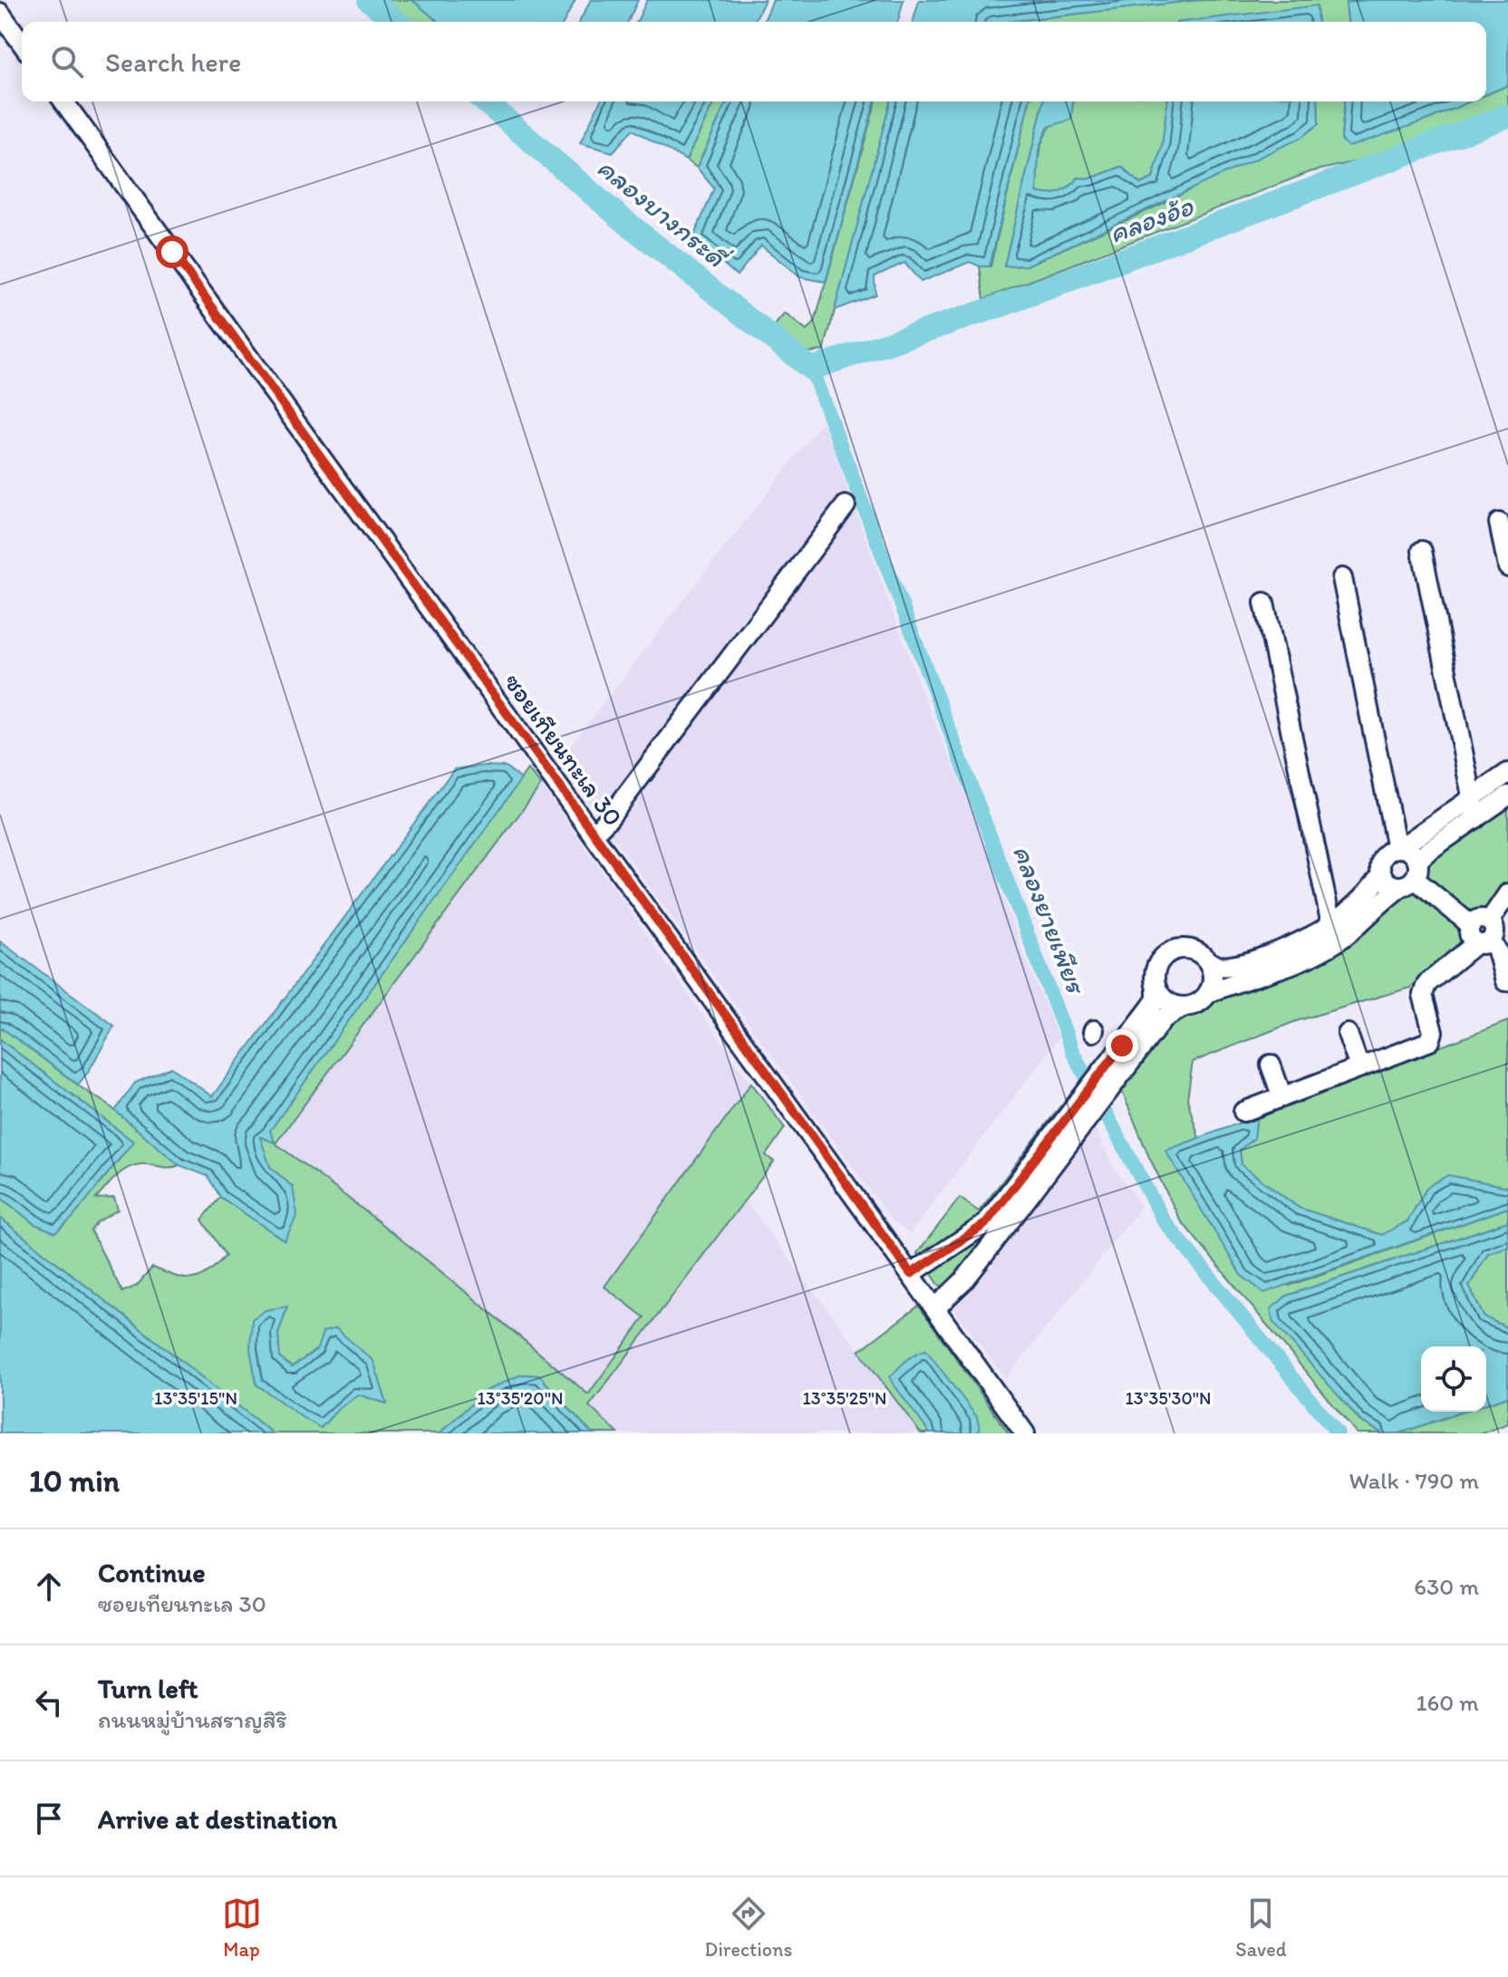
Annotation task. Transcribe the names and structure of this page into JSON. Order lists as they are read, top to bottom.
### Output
{
  "streets": {
    "street": ["ซอยเทียนทะเล 30"]
  },
  "water": ["คลองบางกระดี่", "คลองอ้อ", "คลองยายเพียร"],
  "page": {
    "search": "Search here",
    "heading": ["10 min", "Walk · 790 m"],
    "list": [
      ["Continue", "ซอยเทียนทะเล 30", "630 m"],
      ["Turn left", "ถนนหมู่บ้านสราญสิริ", "160 m"],
      "Arrive at destination"
    ],
    "nav": ["Map", "Directions", "Saved"]
  },
  "coordinates": [
    "13°35'15\"N",
    "13°35'20\"N",
    "13°35'25\"N",
    "13°35'30\"N"
  ]
}
